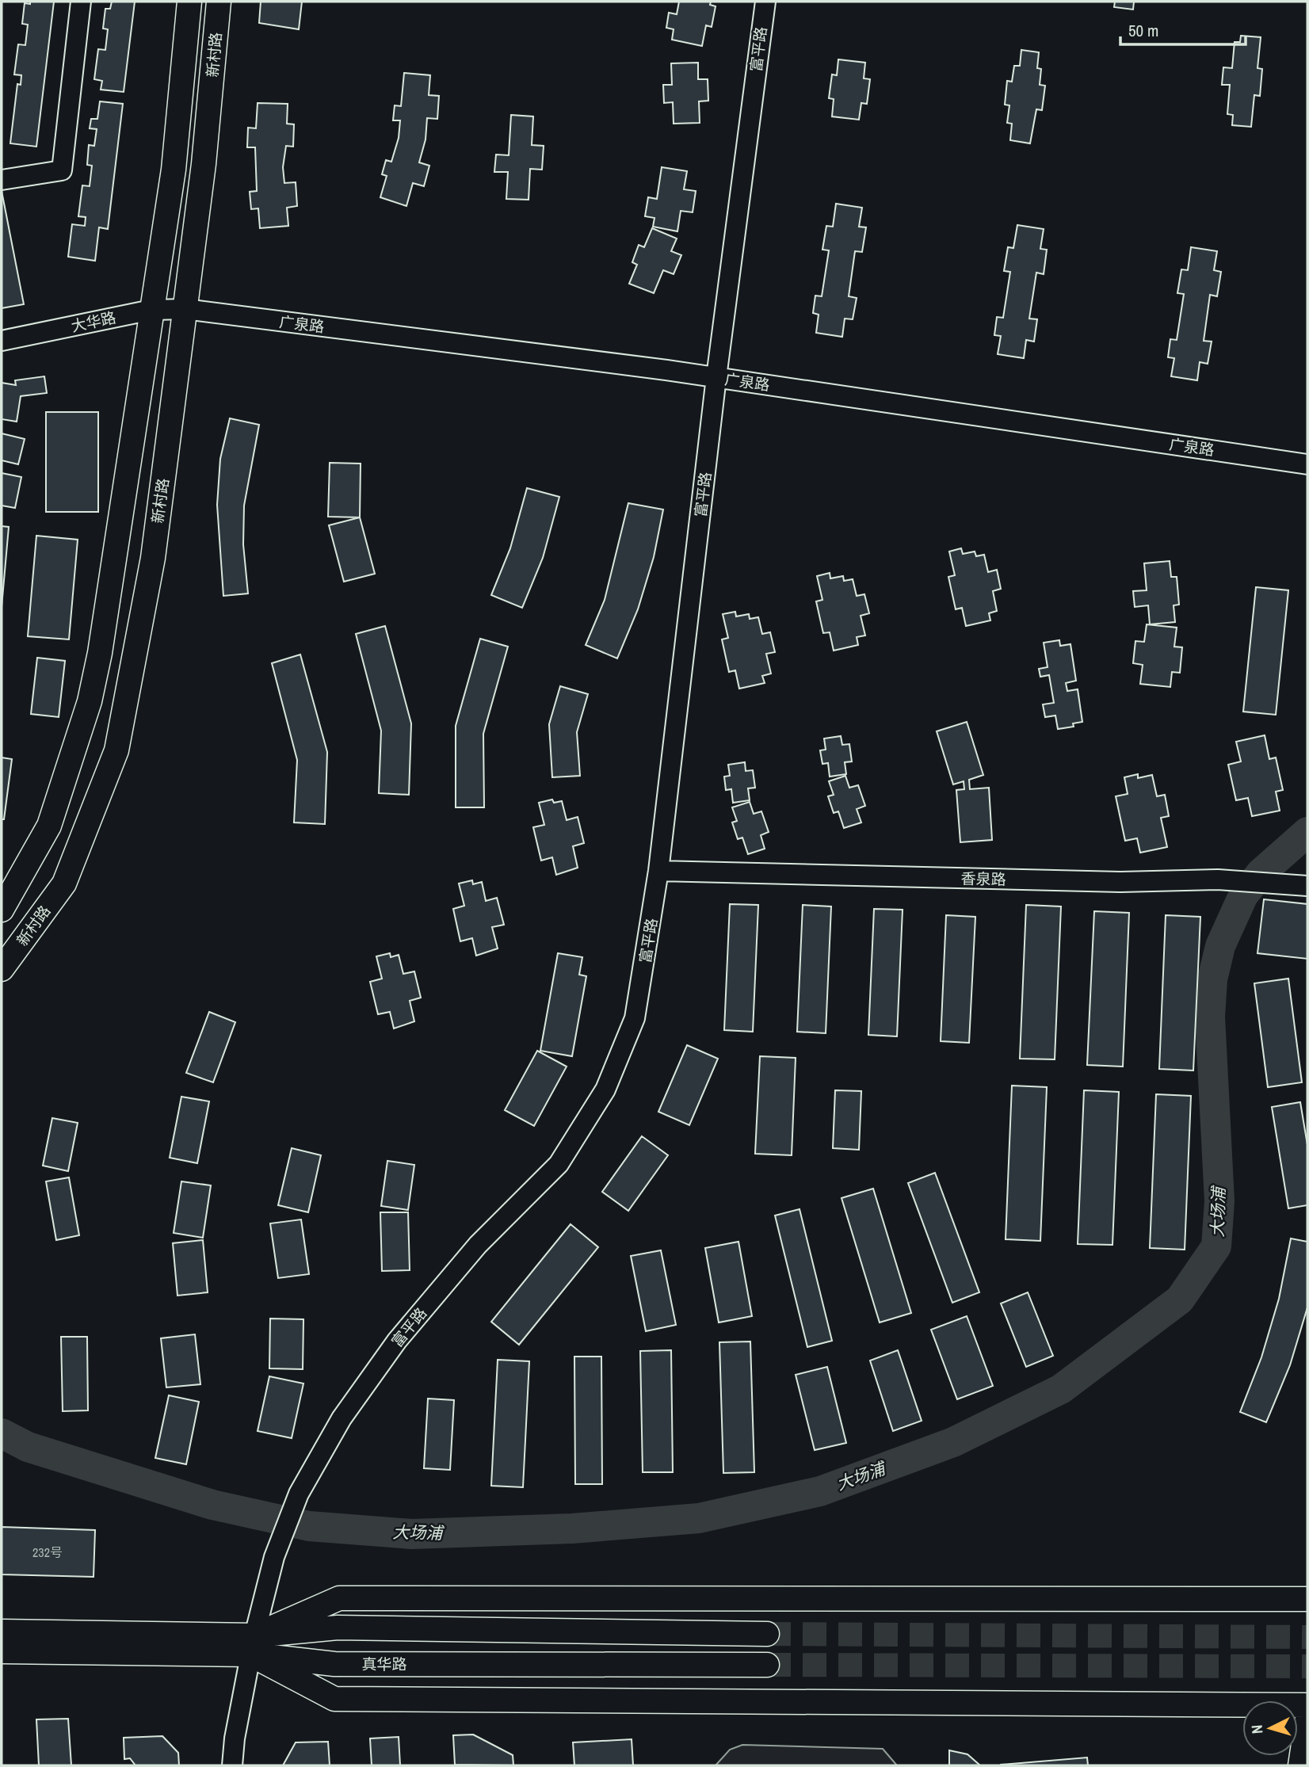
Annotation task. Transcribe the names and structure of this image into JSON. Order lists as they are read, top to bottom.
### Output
{
  "streets": {
    "main road": ["新村路", "真华路"],
    "street": [
      "富平路",
      "大华路",
      "广泉路",
      "香泉路"
    ]
  },
  "crossings": [
    ["富平路", "广泉路"],
    ["富平路", "香泉路"],
    ["富平路", "真华路"],
    ["新村路", "大华路"],
    ["新村路", "广泉路"],
    ["大华路", "广泉路"]
  ],
  "water": ["大场浦"],
  "house_numbers": ["232号"],
  "scale_bar": "50 m",
  "north": "left"
}
